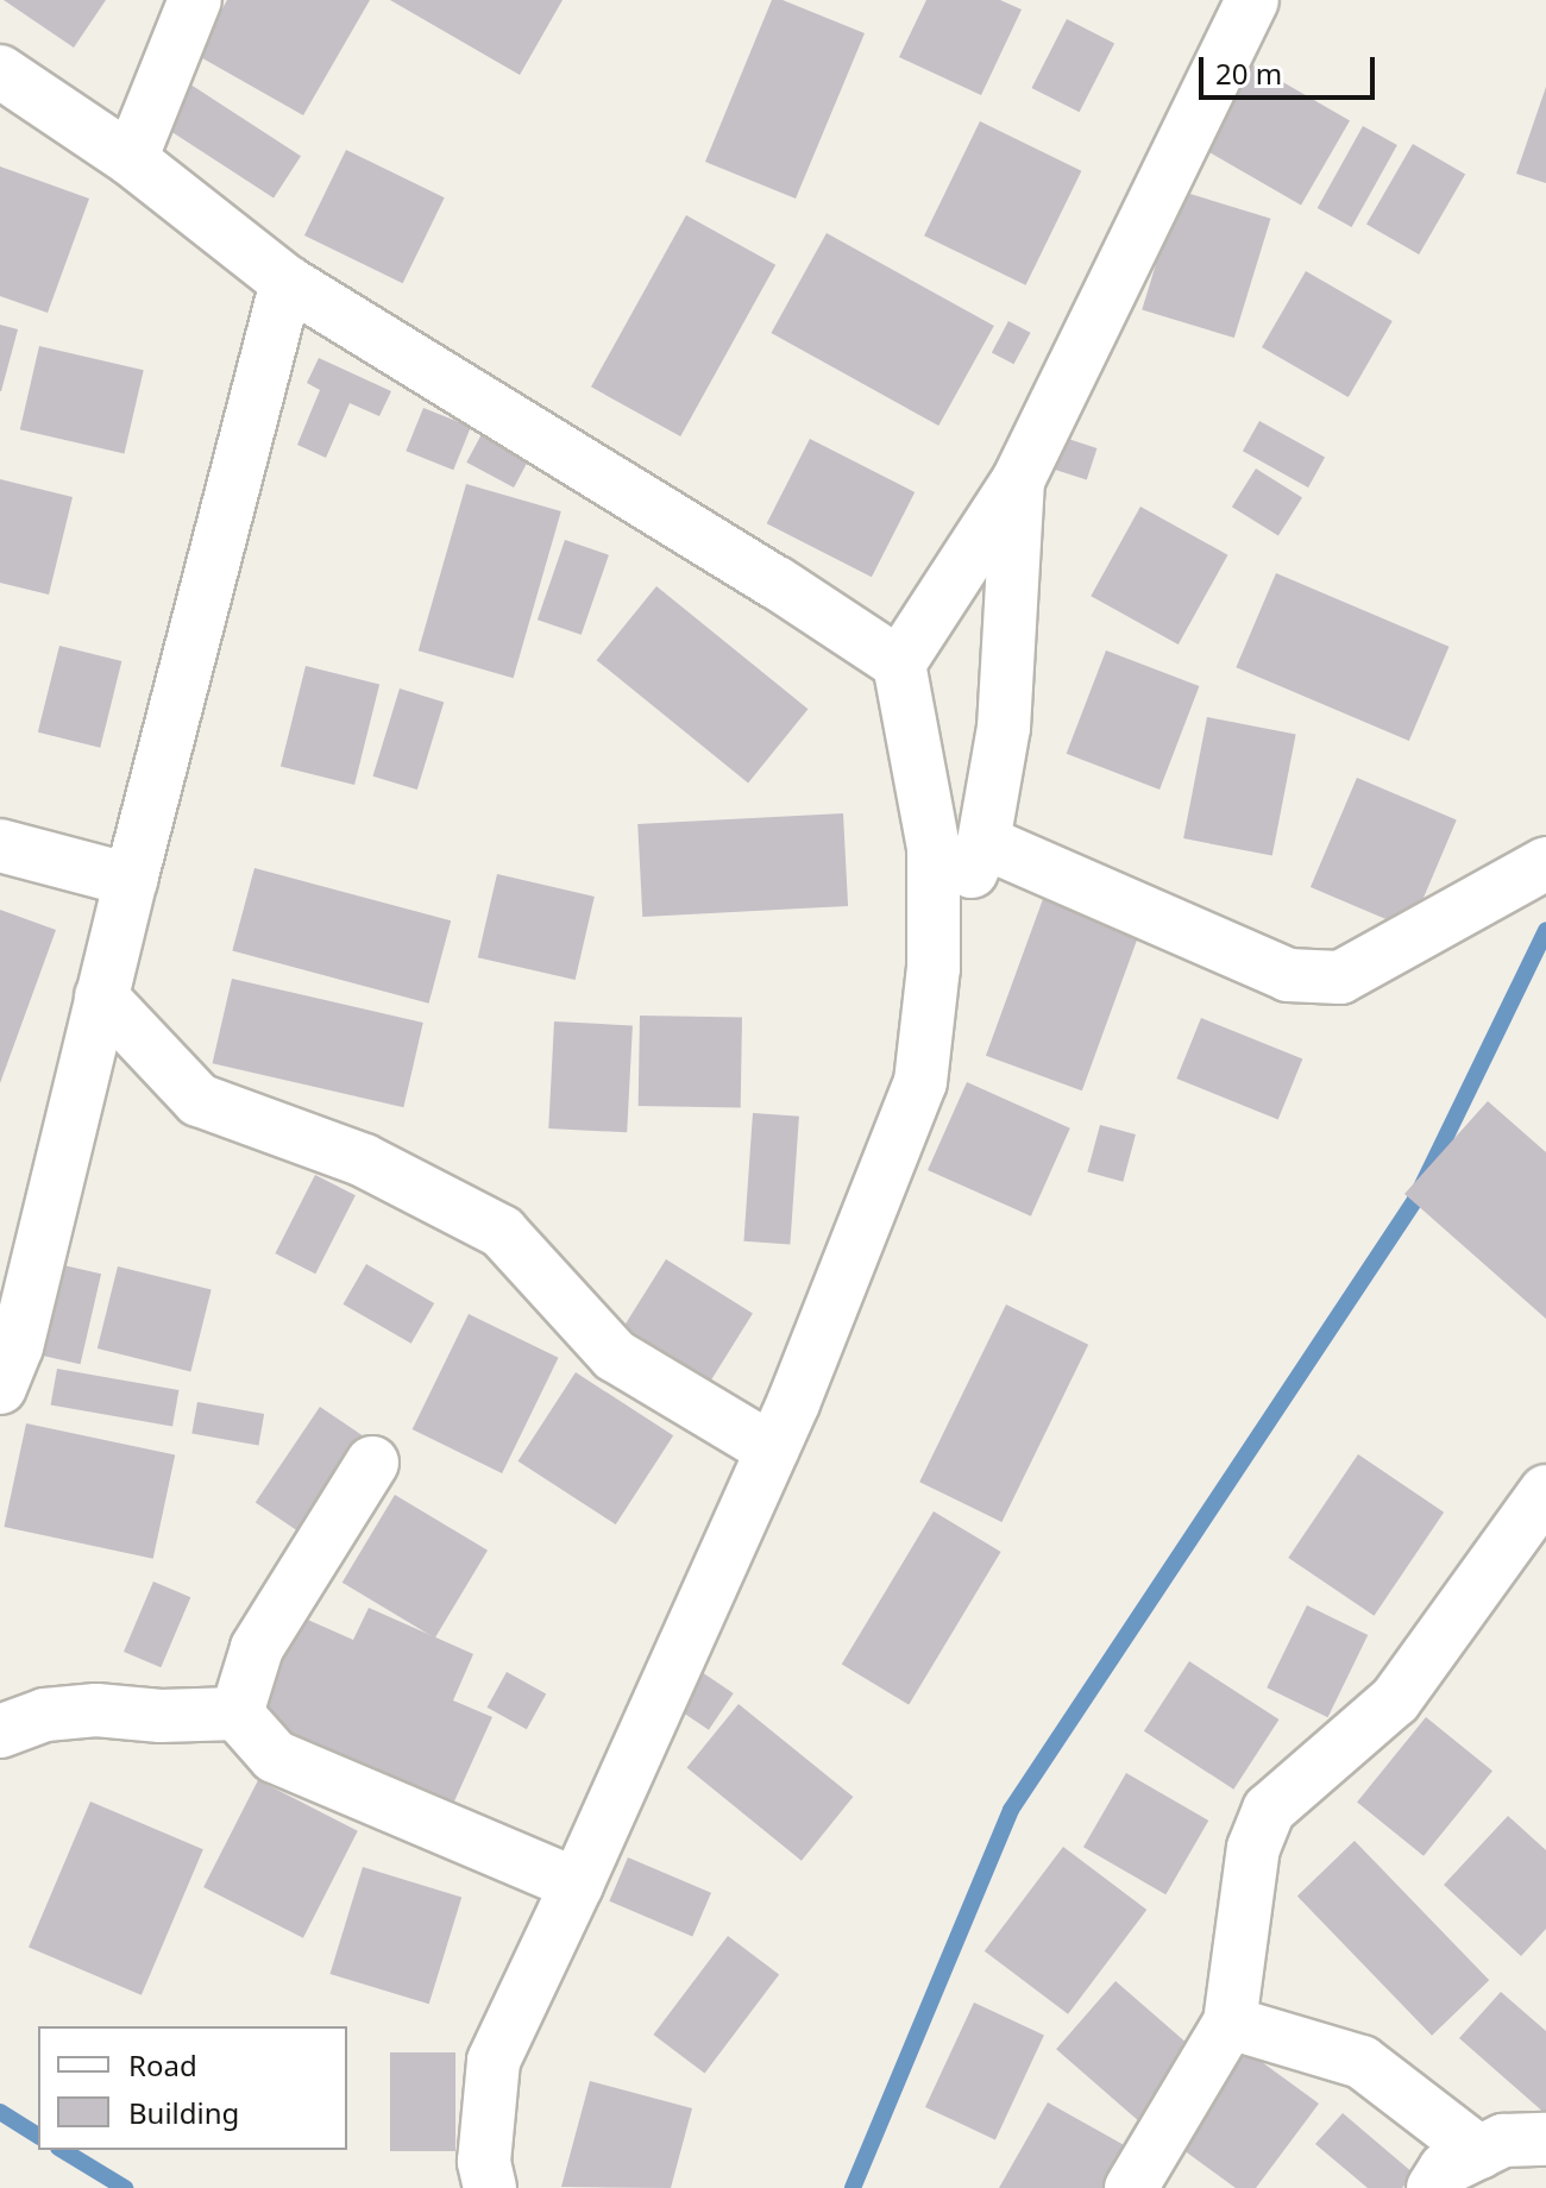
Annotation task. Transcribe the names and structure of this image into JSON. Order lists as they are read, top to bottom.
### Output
{
  "legend": ["Road", "Building"],
  "scale_bar": "20 m"
}
